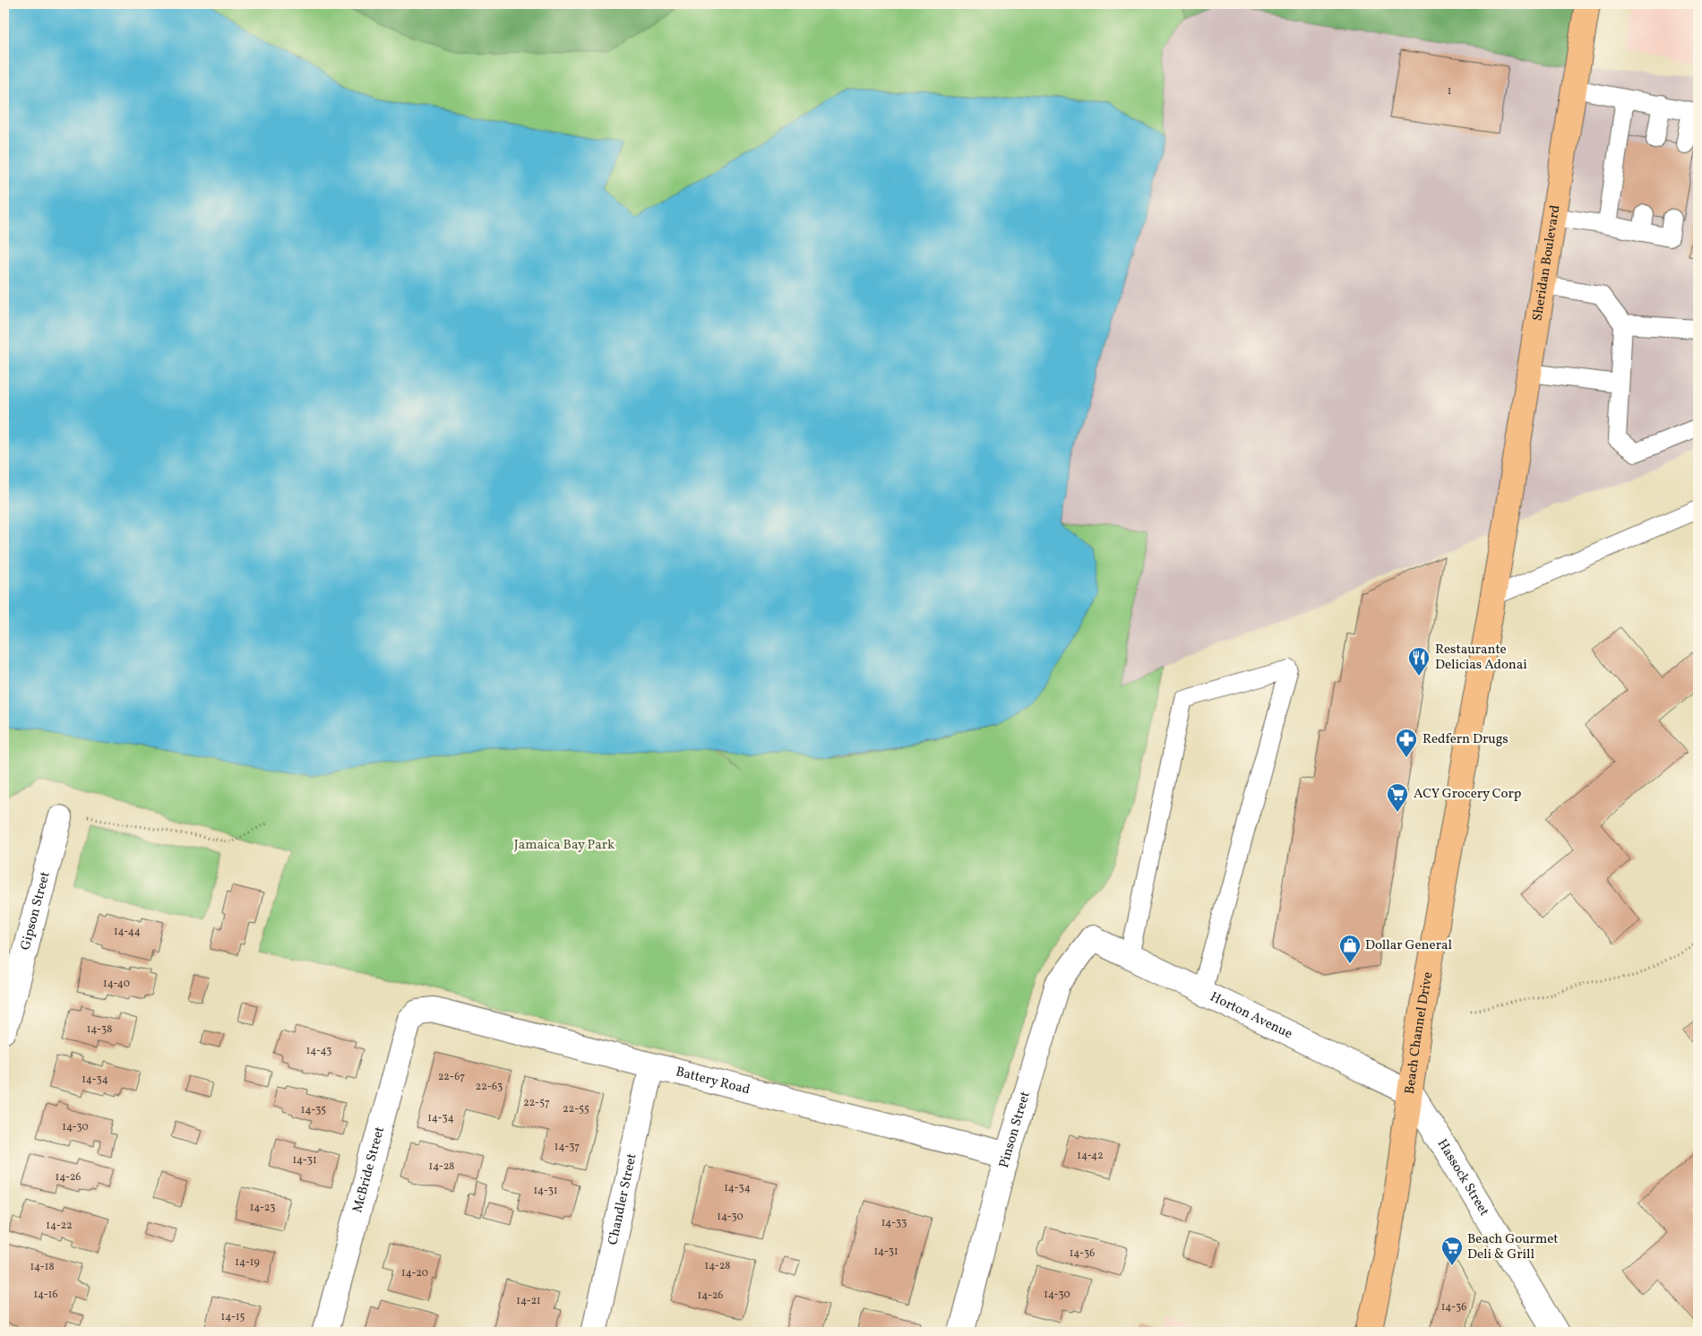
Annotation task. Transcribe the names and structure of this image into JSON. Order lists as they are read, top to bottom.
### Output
{
  "streets": {
    "main road": ["Sheridan Boulevard", "Beach Channel Drive"],
    "street": [
      "Gipson Street",
      "Horton Avenue",
      "Battery Road",
      "Pinson Street",
      "McBride Street",
      "Hassock Street",
      "Chandler Street"
    ]
  },
  "crossings": [
    ["Sheridan Boulevard", "Beach Channel Drive"],
    ["Horton Avenue", "Beach Channel Drive"],
    ["Horton Avenue", "Pinson Street"],
    ["Horton Avenue", "Hassock Street"],
    ["Beach Channel Drive", "Hassock Street"],
    ["Battery Road", "Pinson Street"],
    ["Battery Road", "McBride Street"],
    ["Battery Road", "Chandler Street"]
  ],
  "parks": ["Jamaica Bay Park"],
  "places": {
    "restaurant": ["Restaurante Delicias Adonai"],
    "pharmacy": ["Redfern Drugs"],
    "supermarket": ["ACY Grocery Corp", "Beach Gourmet Deli & Grill"],
    "shop": ["Dollar General"]
  },
  "house_numbers": [
    "1",
    "14-44",
    "14-40",
    "14-38",
    "14-43",
    "22-67",
    "14-34",
    "22-63",
    "22-57",
    "22-55",
    "14-35",
    "14-34",
    "14-30",
    "14-37",
    "14-42",
    "14-31",
    "14-28",
    "14-26",
    "14-34",
    "14-31",
    "14-23",
    "14-30",
    "14-33",
    "14-22",
    "14-31",
    "14-36",
    "14-19",
    "14-28",
    "14-18",
    "14-20",
    "14-16",
    "14-30",
    "14-26",
    "14-21",
    "14-36",
    "14-15"
  ]
}
